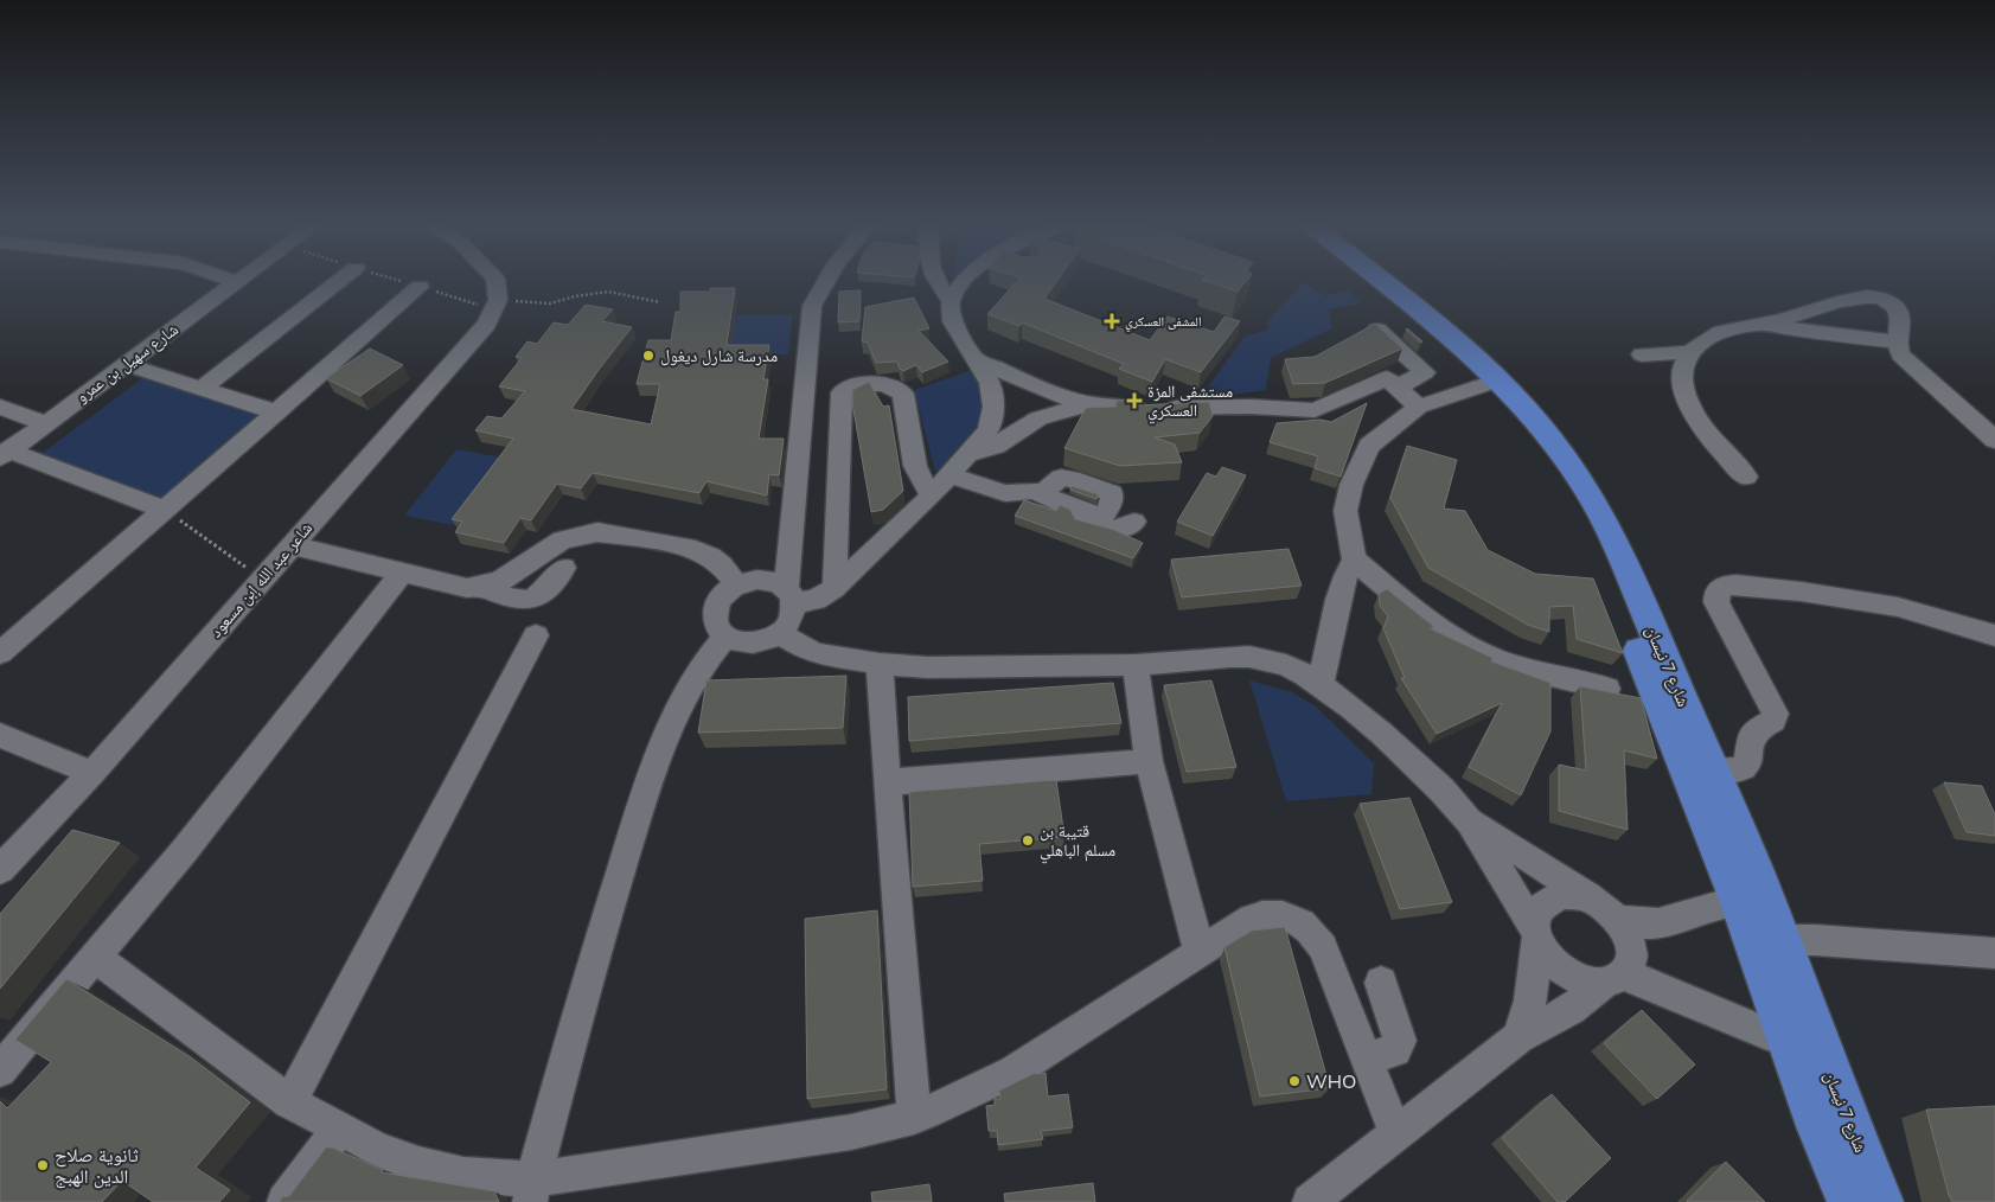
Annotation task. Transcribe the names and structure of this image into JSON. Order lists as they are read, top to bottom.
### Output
{
  "streets": {
    "main road": ["شارع 7 نيسان"],
    "street": ["شارع سهيل بن عمرو", "شاعر عبد الله إبن مسعود"]
  },
  "places": {
    "health": ["المشفى العسكري", "مستشفى المزة العسكري"],
    "other": [
      "مدرسة شارل ديغول",
      "قتيبة بن مسلم الباهلي",
      "WHO",
      "ثانوية صلاح الدين الهبج"
    ]
  }
}
